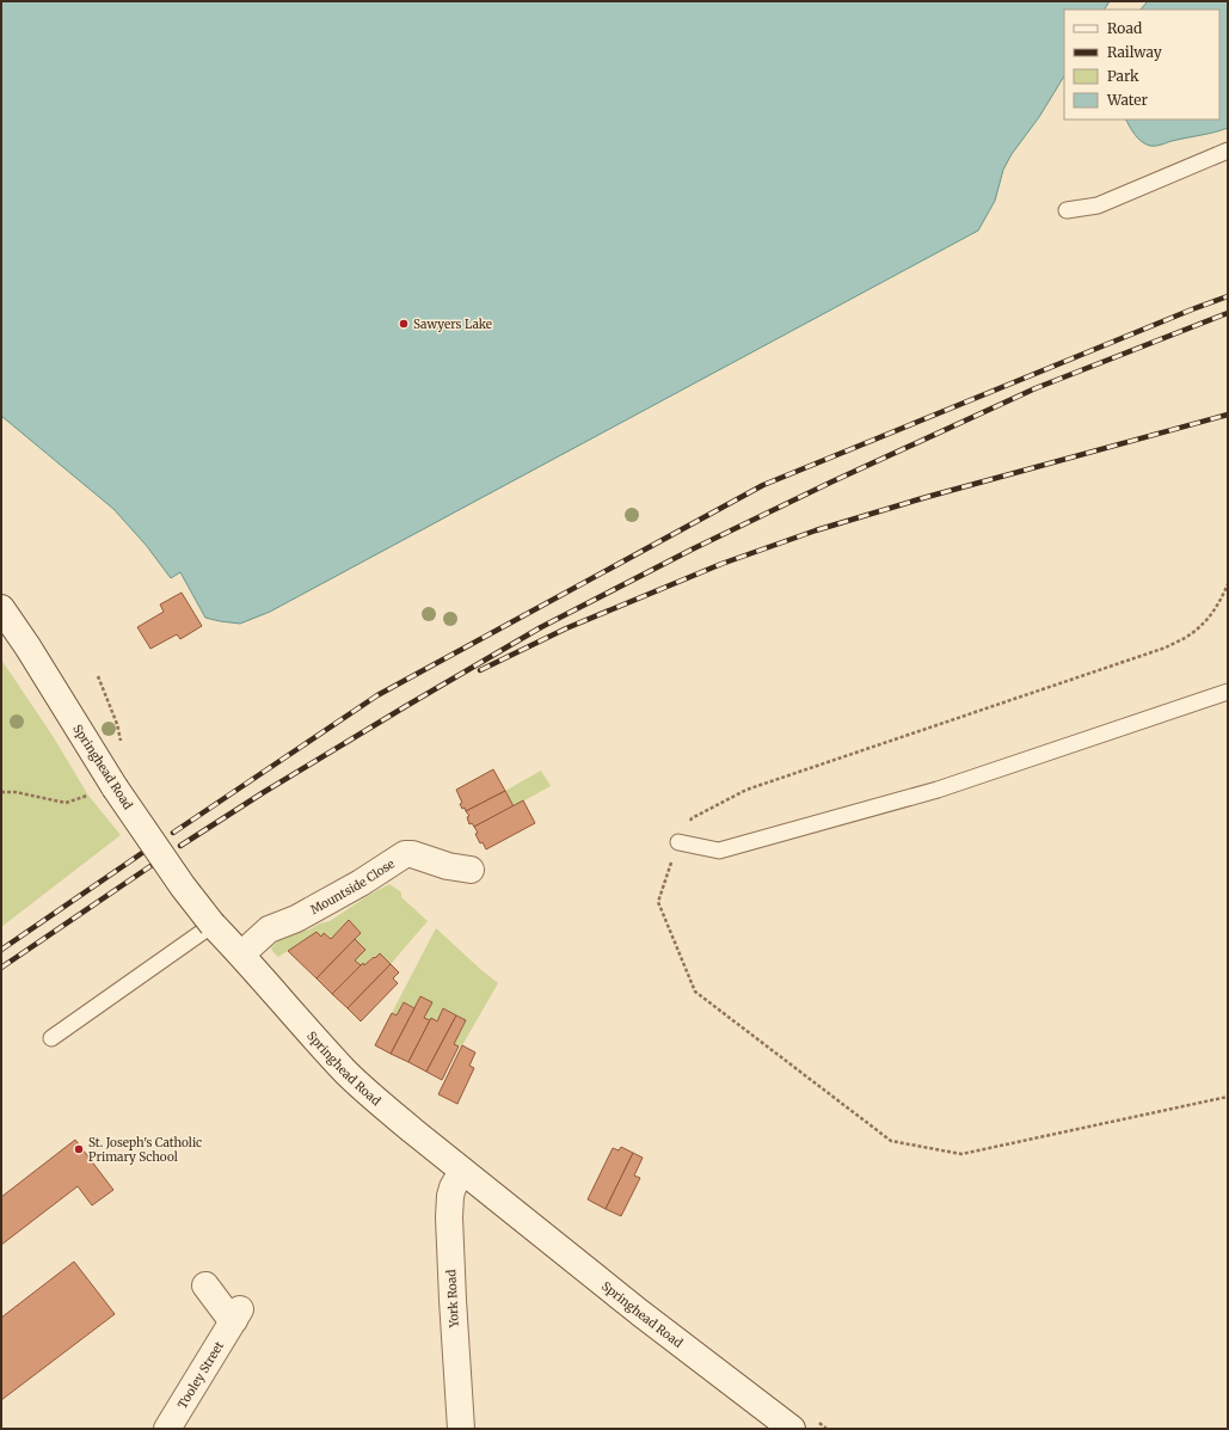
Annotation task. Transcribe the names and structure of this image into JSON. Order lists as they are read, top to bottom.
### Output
{
  "streets": {
    "street": [
      "Springhead Road",
      "Mountside Close",
      "York Road",
      "Tooley Street"
    ]
  },
  "crossings": [
    ["Springhead Road", "Mountside Close"],
    ["Springhead Road", "York Road"]
  ],
  "places": ["Sawyers Lake", "St. Joseph's Catholic Primary School"],
  "legend": [
    "Road",
    "Railway",
    "Park",
    "Water"
  ]
}
